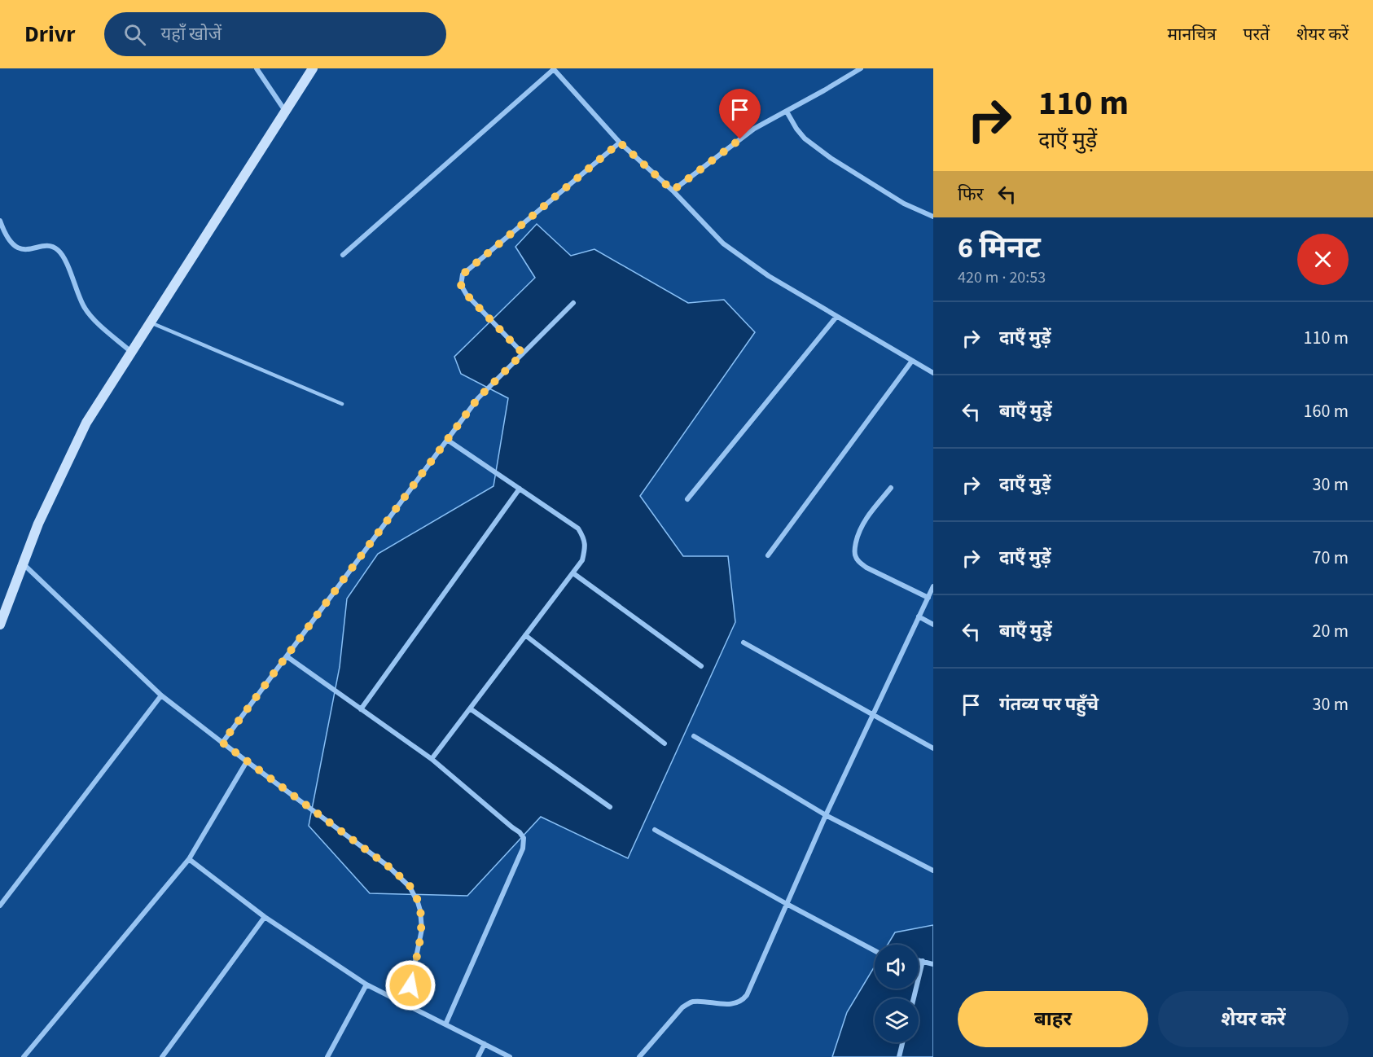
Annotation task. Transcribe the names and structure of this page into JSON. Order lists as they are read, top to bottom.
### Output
{
  "page": {
    "header": "Drivr",
    "search": "यहाँ खोजें",
    "nav": ["मानचित्र", "परतें", "शेयर करें"],
    "turn": ["110 m", "दाएँ मुड़ें"],
    "then": "फिर",
    "heading": ["6 मिनट", "420 m · 20:53"],
    "list": [
      {
        "name": "दाएँ मुड़ें",
        "value": "110 m"
      },
      {
        "name": "बाएँ मुड़ें",
        "value": "160 m"
      },
      {
        "name": "दाएँ मुड़ें",
        "value": "30 m"
      },
      {
        "name": "दाएँ मुड़ें",
        "value": "70 m"
      },
      {
        "name": "बाएँ मुड़ें",
        "value": "20 m"
      },
      {
        "name": "गंतव्य पर पहुँचे",
        "value": "30 m"
      }
    ],
    "buttons": ["बाहर", "शेयर करें"]
  }
}
